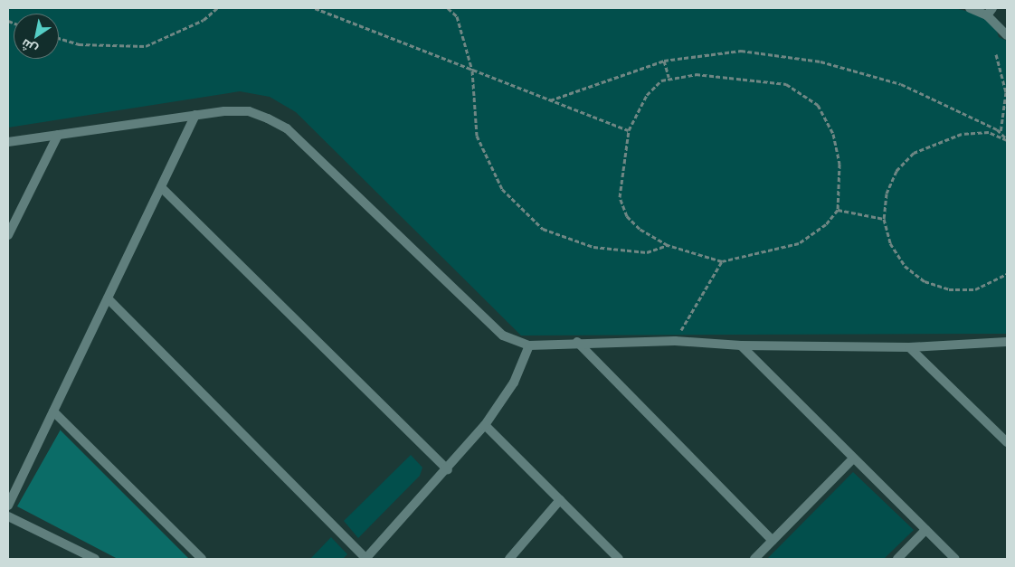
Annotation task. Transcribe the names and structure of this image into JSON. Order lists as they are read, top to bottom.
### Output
{
  "north": "bottom left"
}
